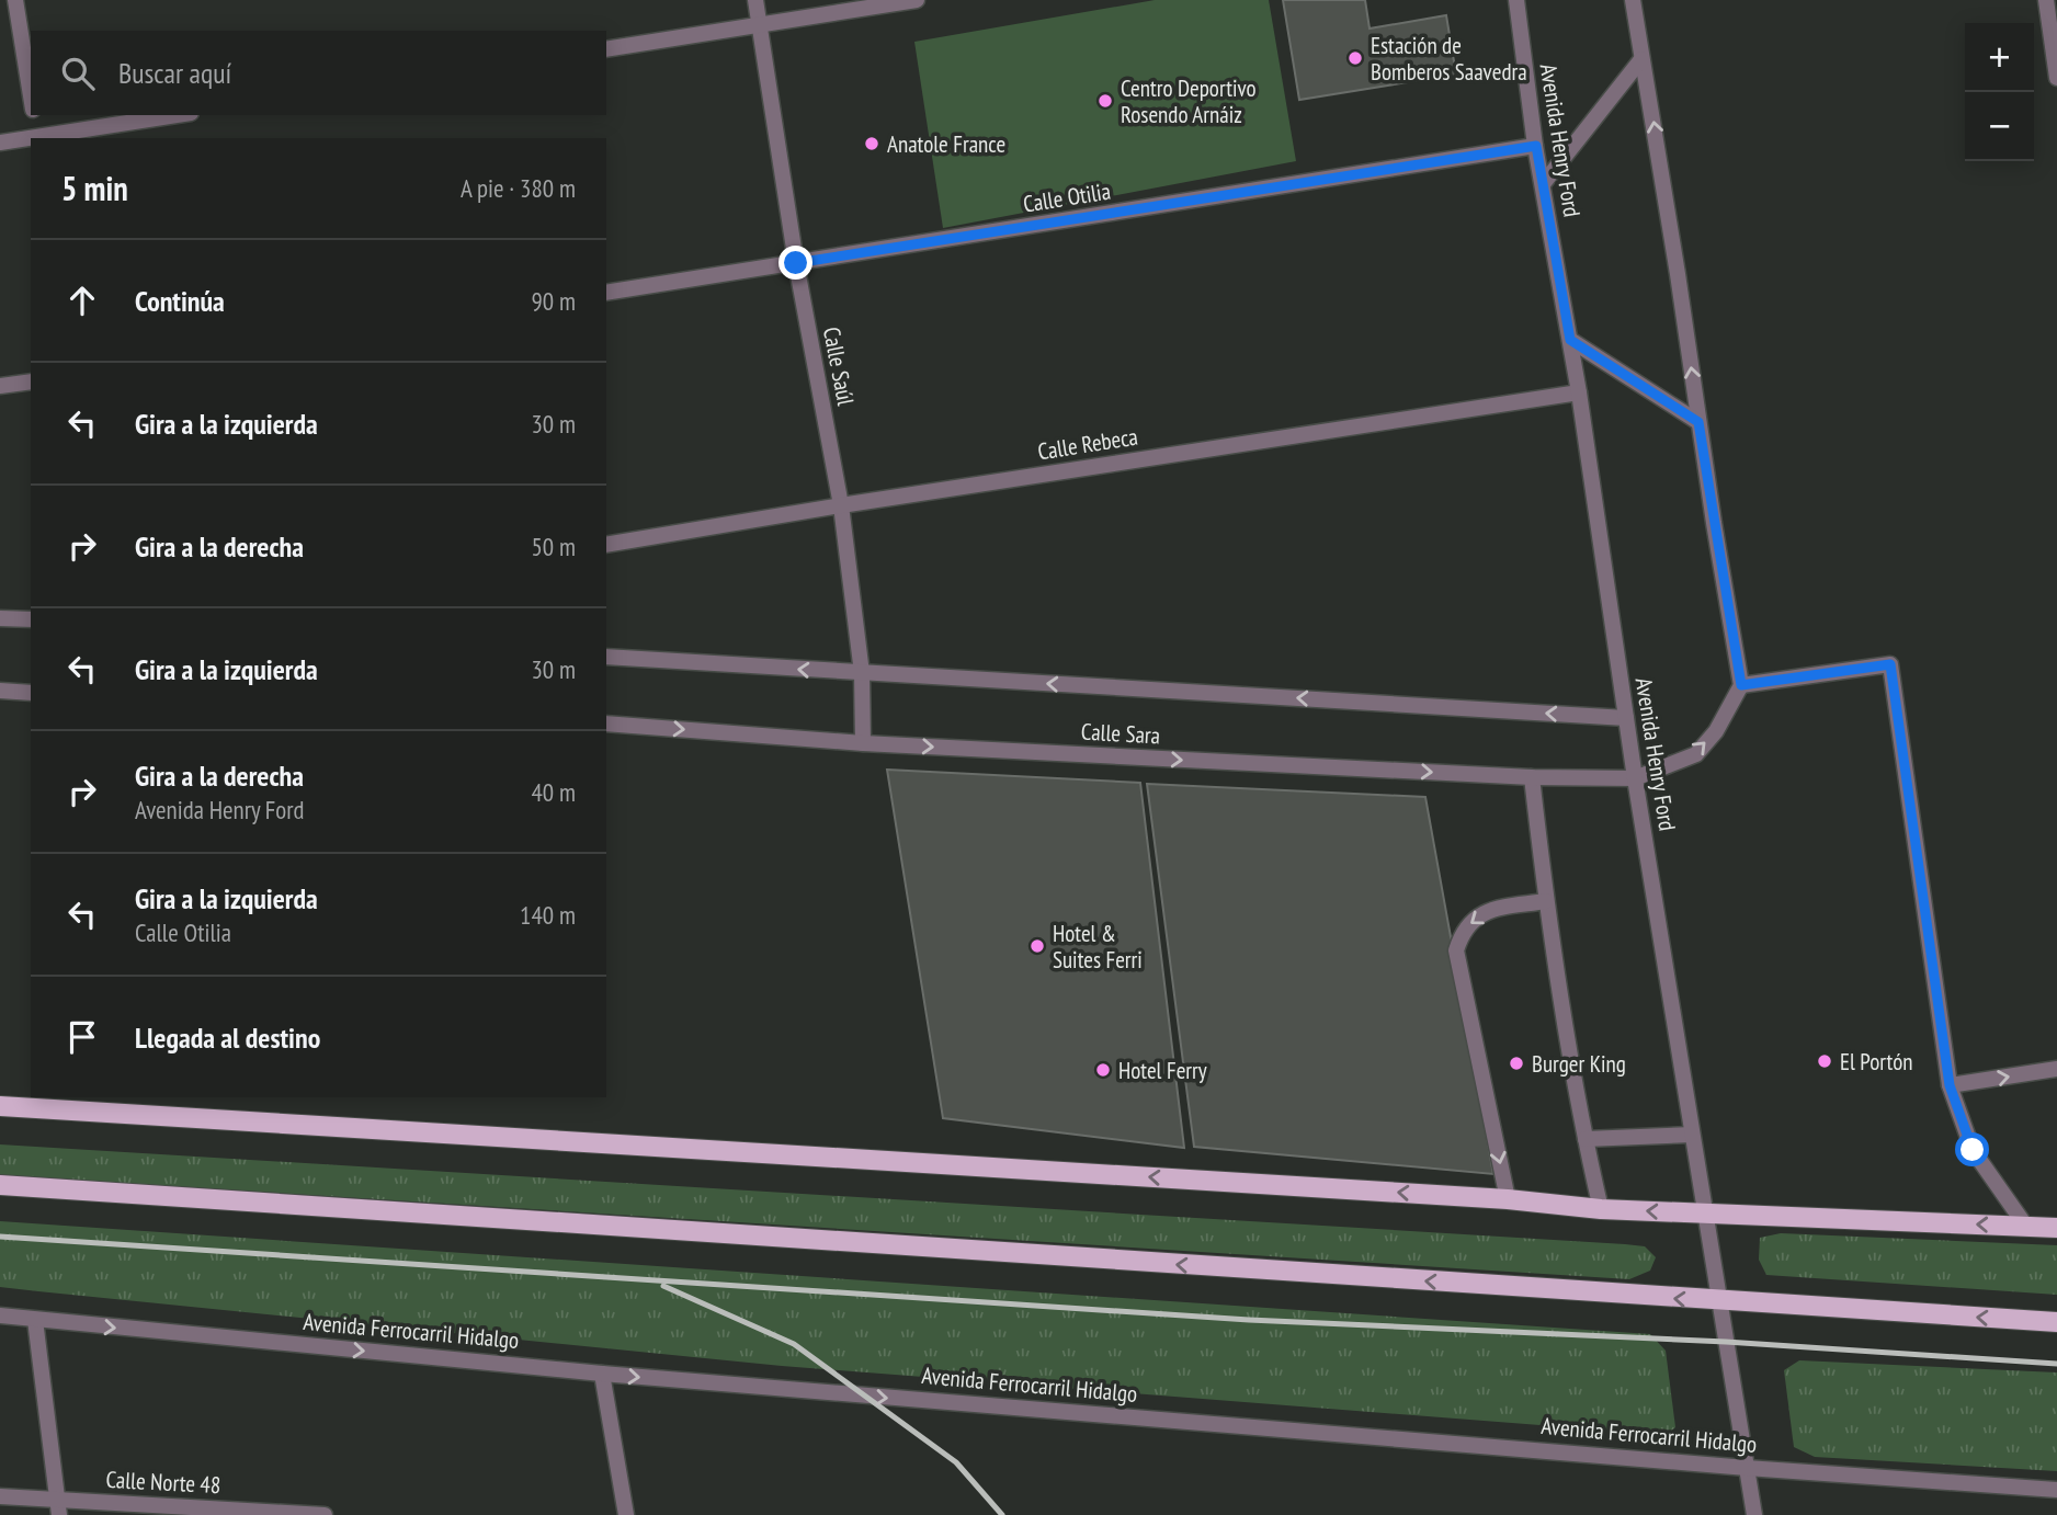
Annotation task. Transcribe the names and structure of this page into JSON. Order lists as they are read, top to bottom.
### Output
{
  "streets": {
    "street": [
      "Avenida Henry Ford",
      "Calle Otilia",
      "Calle Saúl",
      "Calle Rebeca",
      "Calle Sara",
      "Avenida Ferrocarril Hidalgo",
      "Calle Norte 48"
    ]
  },
  "crossings": [
    ["Avenida Henry Ford", "Calle Otilia"],
    ["Avenida Henry Ford", "Calle Rebeca"],
    ["Avenida Henry Ford", "Calle Sara"],
    ["Avenida Henry Ford", "Avenida Ferrocarril Hidalgo"],
    ["Calle Otilia", "Calle Saúl"],
    ["Calle Saúl", "Calle Rebeca"],
    ["Calle Saúl", "Calle Sara"]
  ],
  "one_way": ["Avenida Ferrocarril Hidalgo"],
  "places": [
    "Estación de Bomberos Saavedra",
    "Centro Deportivo Rosendo Arnáiz",
    "Anatole France",
    "Hotel & Suites Ferri",
    "El Portón",
    "Burger King",
    "Hotel Ferry"
  ],
  "page": {
    "map_buttons": ["+", "−"],
    "search": "Buscar aquí",
    "heading": ["5 min", "A pie · 380 m"],
    "list": [
      ["Continúa", "90 m"],
      ["Gira a la izquierda", "30 m"],
      ["Gira a la derecha", "50 m"],
      ["Gira a la izquierda", "30 m"],
      ["Gira a la derecha", "Avenida Henry Ford", "40 m"],
      ["Gira a la izquierda", "Calle Otilia", "140 m"],
      "Llegada al destino"
    ]
  }
}
